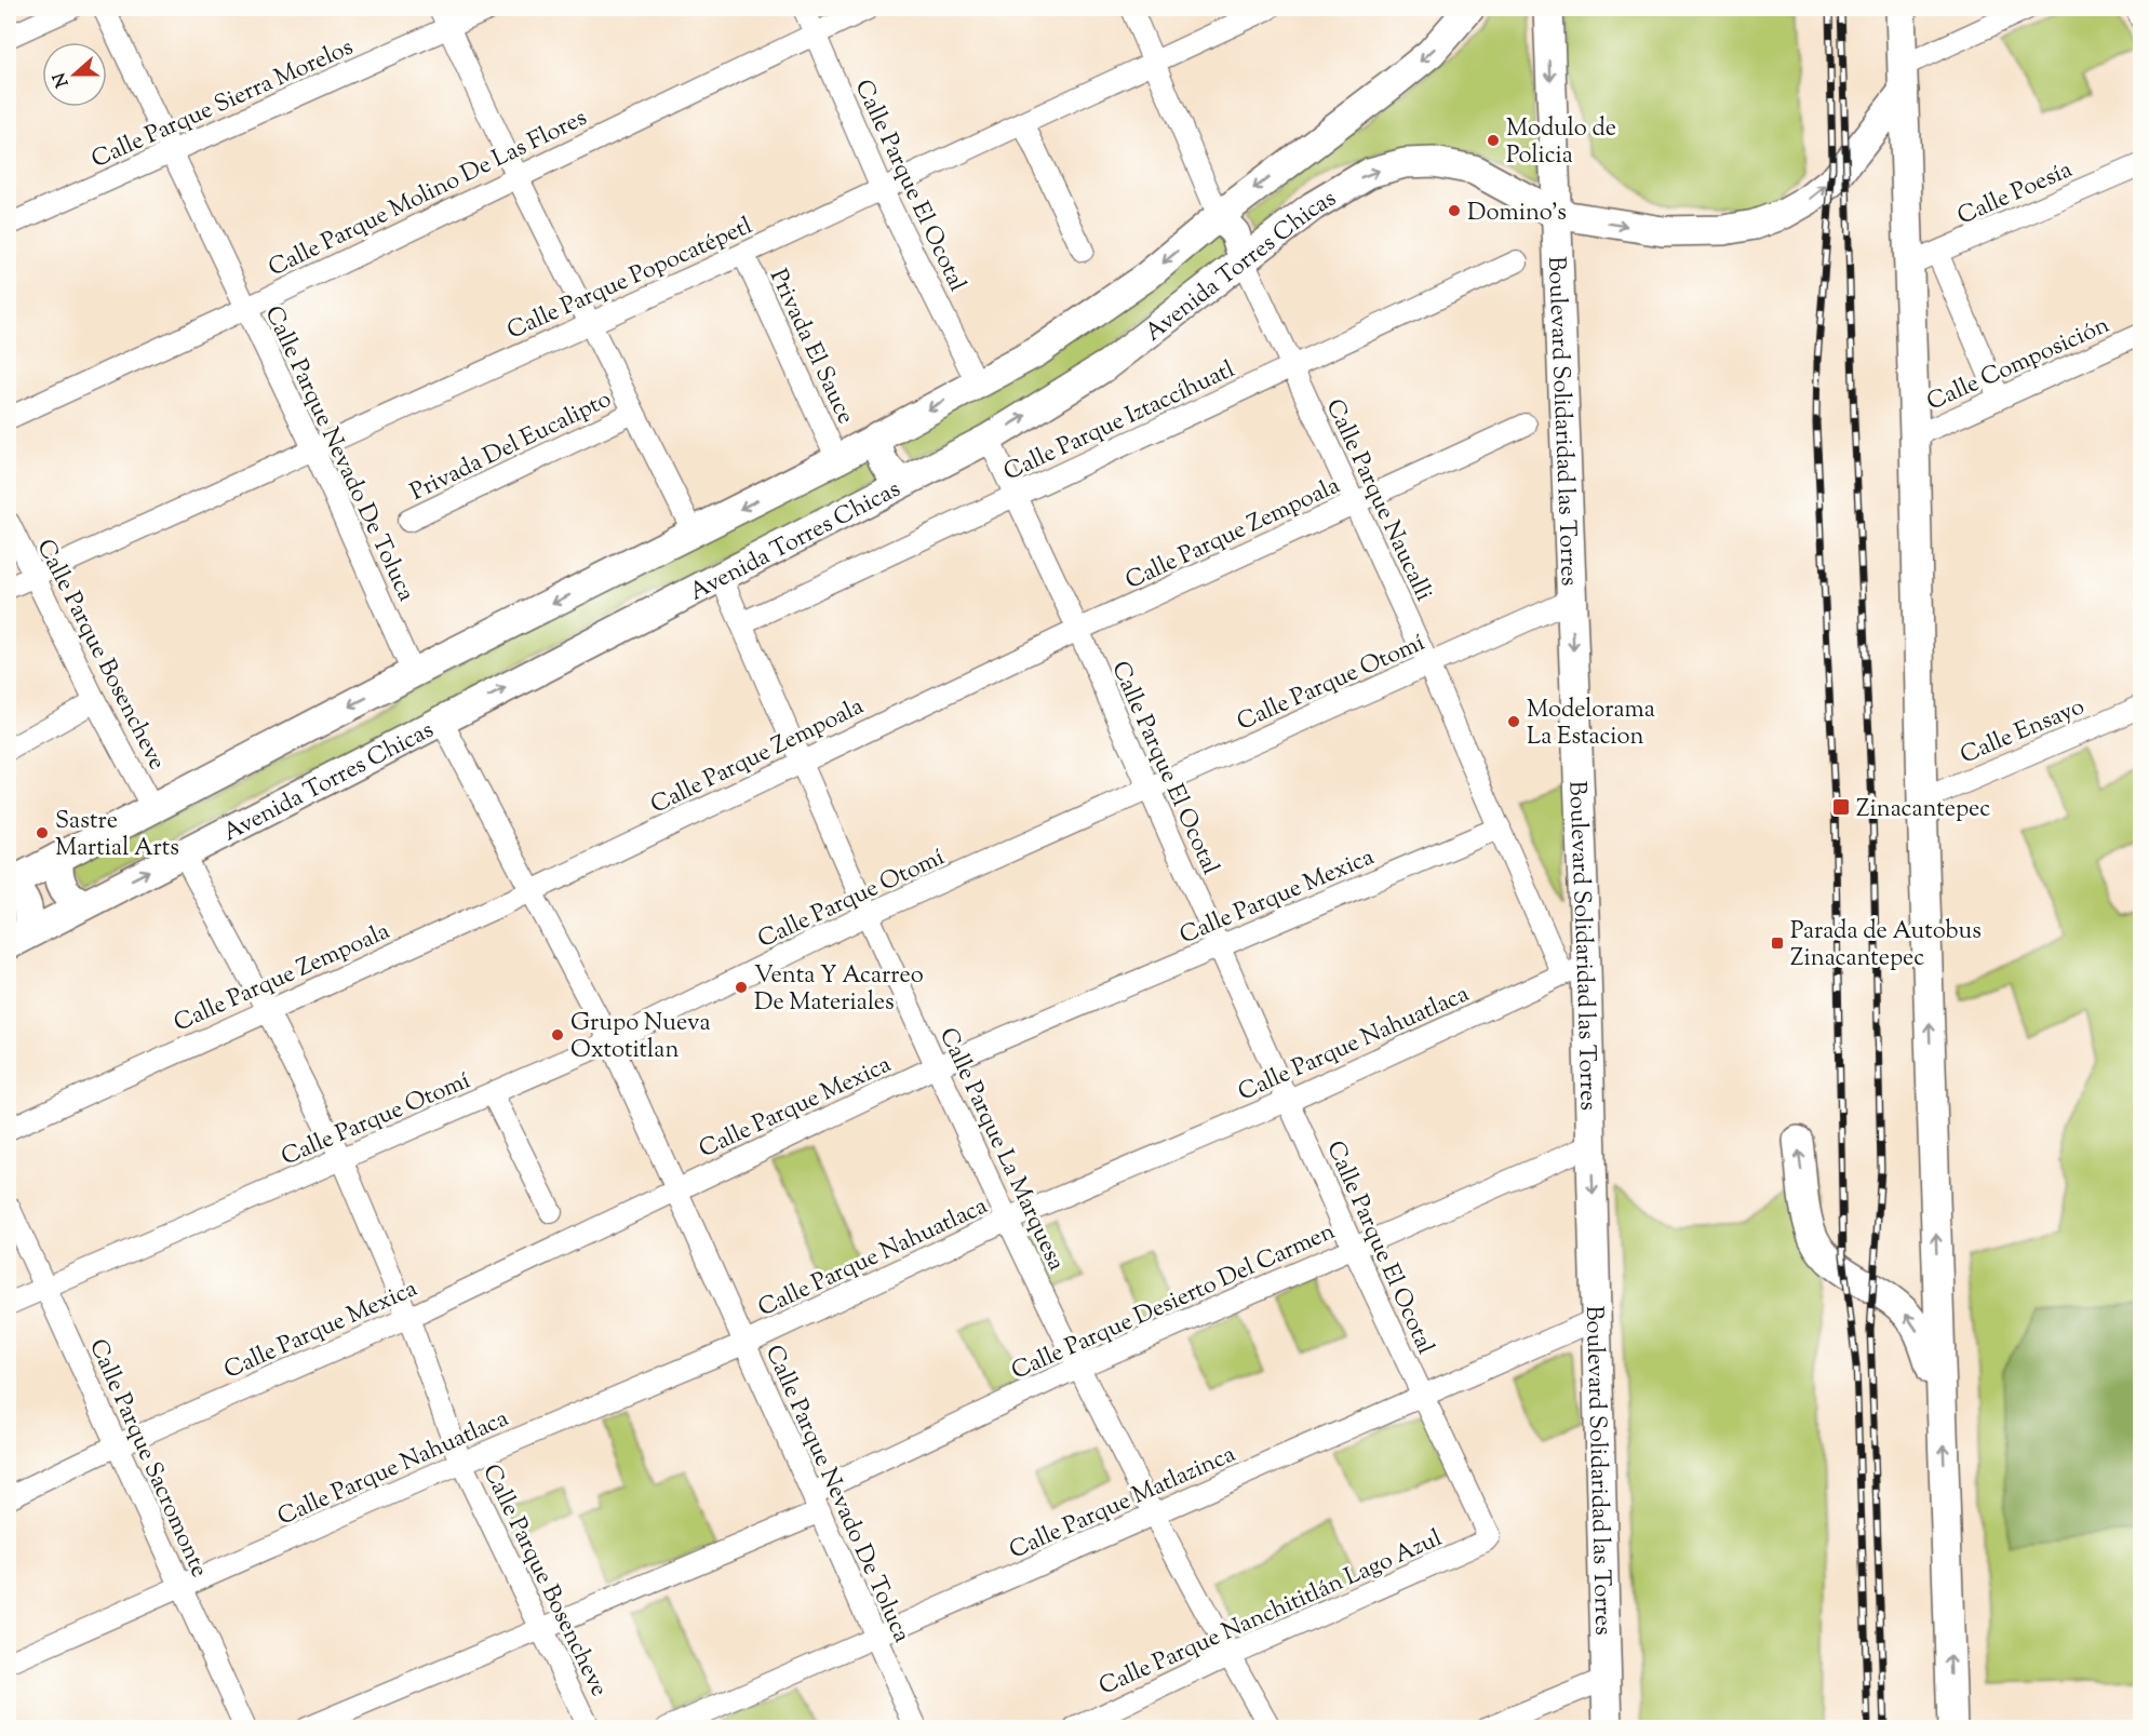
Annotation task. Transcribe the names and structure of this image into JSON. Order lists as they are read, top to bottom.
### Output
{
  "streets": {
    "main road": ["Avenida Torres Chicas", "Boulevard Solidaridad las Torres"],
    "street": [
      "Calle Parque Sierra Morelos",
      "Calle Parque El Ocotal",
      "Calle Parque Molino De Las Flores",
      "Calle Poesía",
      "Calle Parque Popocatépetl",
      "Privada El Sauce",
      "Calle Composición",
      "Calle Parque Iztaccíhuatl",
      "Privada Del Eucalipto",
      "Calle Parque Nevado De Toluca",
      "Calle Parque Naucalli",
      "Calle Parque Zempoala",
      "Calle Parque Bosencheve",
      "Calle Parque Otomí",
      "Calle Ensayo",
      "Calle Parque Mexica",
      "Calle Parque Nahuatlaca",
      "Calle Parque La Marquesa",
      "Calle Parque Desierto Del Carmen",
      "Calle Parque Sacromonte",
      "Calle Parque Matlazinca",
      "Calle Parque Nanchititlán Lago Azul"
    ]
  },
  "crossings": [
    ["Calle Parque Sierra Morelos", "Calle Parque Nevado De Toluca"],
    ["Calle Parque El Ocotal", "Calle Parque Molino De Las Flores"],
    ["Calle Parque El Ocotal", "Avenida Torres Chicas"],
    ["Calle Parque El Ocotal", "Calle Parque Popocatépetl"],
    ["Calle Parque El Ocotal", "Calle Parque Iztaccíhuatl"],
    ["Calle Parque El Ocotal", "Calle Parque Zempoala"],
    ["Calle Parque El Ocotal", "Calle Parque Otomí"],
    ["Calle Parque El Ocotal", "Calle Parque Mexica"],
    ["Calle Parque El Ocotal", "Calle Parque Nahuatlaca"],
    ["Calle Parque El Ocotal", "Calle Parque Desierto Del Carmen"],
    ["Calle Parque El Ocotal", "Calle Parque Matlazinca"],
    ["Calle Parque El Ocotal", "Calle Parque Nanchititlán Lago Azul"],
    ["Calle Parque Molino De Las Flores", "Calle Parque Nevado De Toluca"],
    ["Avenida Torres Chicas", "Privada El Sauce"],
    ["Avenida Torres Chicas", "Boulevard Solidaridad las Torres"],
    ["Avenida Torres Chicas", "Calle Parque Nevado De Toluca"],
    ["Avenida Torres Chicas", "Calle Parque Naucalli"],
    ["Avenida Torres Chicas", "Calle Parque Bosencheve"],
    ["Avenida Torres Chicas", "Calle Parque La Marquesa"],
    ["Calle Parque Popocatépetl", "Privada El Sauce"],
    ["Calle Parque Popocatépetl", "Calle Parque Nevado De Toluca"],
    ["Calle Parque Popocatépetl", "Calle Parque Bosencheve"],
    ["Calle Parque Iztaccíhuatl", "Calle Parque Naucalli"],
    ["Calle Parque Iztaccíhuatl", "Calle Parque La Marquesa"],
    ["Boulevard Solidaridad las Torres", "Calle Parque Naucalli"],
    ["Boulevard Solidaridad las Torres", "Calle Parque Otomí"],
    ["Boulevard Solidaridad las Torres", "Calle Parque Nahuatlaca"],
    ["Boulevard Solidaridad las Torres", "Calle Parque Desierto Del Carmen"],
    ["Boulevard Solidaridad las Torres", "Calle Parque Matlazinca"],
    ["Calle Parque Nevado De Toluca", "Calle Parque Zempoala"],
    ["Calle Parque Nevado De Toluca", "Calle Parque Otomí"],
    ["Calle Parque Nevado De Toluca", "Calle Parque Mexica"],
    ["Calle Parque Nevado De Toluca", "Calle Parque Nahuatlaca"],
    ["Calle Parque Nevado De Toluca", "Calle Parque Desierto Del Carmen"],
    ["Calle Parque Nevado De Toluca", "Calle Parque Matlazinca"],
    ["Calle Parque Naucalli", "Calle Parque Zempoala"],
    ["Calle Parque Naucalli", "Calle Parque Otomí"],
    ["Calle Parque Naucalli", "Calle Parque Mexica"],
    ["Calle Parque Naucalli", "Calle Parque Nahuatlaca"],
    ["Calle Parque Zempoala", "Calle Parque Bosencheve"],
    ["Calle Parque Zempoala", "Calle Parque La Marquesa"],
    ["Calle Parque Bosencheve", "Calle Parque Otomí"],
    ["Calle Parque Bosencheve", "Calle Parque Mexica"],
    ["Calle Parque Bosencheve", "Calle Parque Nahuatlaca"],
    ["Calle Parque Bosencheve", "Calle Parque Desierto Del Carmen"],
    ["Calle Parque Otomí", "Calle Parque La Marquesa"],
    ["Calle Parque Otomí", "Calle Parque Sacromonte"],
    ["Calle Parque Mexica", "Calle Parque La Marquesa"],
    ["Calle Parque Mexica", "Calle Parque Sacromonte"],
    ["Calle Parque Nahuatlaca", "Calle Parque La Marquesa"],
    ["Calle Parque Nahuatlaca", "Calle Parque Sacromonte"],
    ["Calle Parque La Marquesa", "Calle Parque Desierto Del Carmen"],
    ["Calle Parque La Marquesa", "Calle Parque Matlazinca"],
    ["Calle Parque La Marquesa", "Calle Parque Nanchititlán Lago Azul"]
  ],
  "one_way": ["Boulevard Solidaridad las Torres"],
  "places": {
    "other": [
      "Modulo de Policia",
      "Domino's",
      "Modelorama La Estacion",
      "Sastre Martial Arts",
      "Venta Y Acarreo De Materiales",
      "Grupo Nueva Oxtotitlan"
    ],
    "transit": ["Zinacantepec", "Parada de Autobus Zinacantepec"]
  },
  "north": "left"
}
